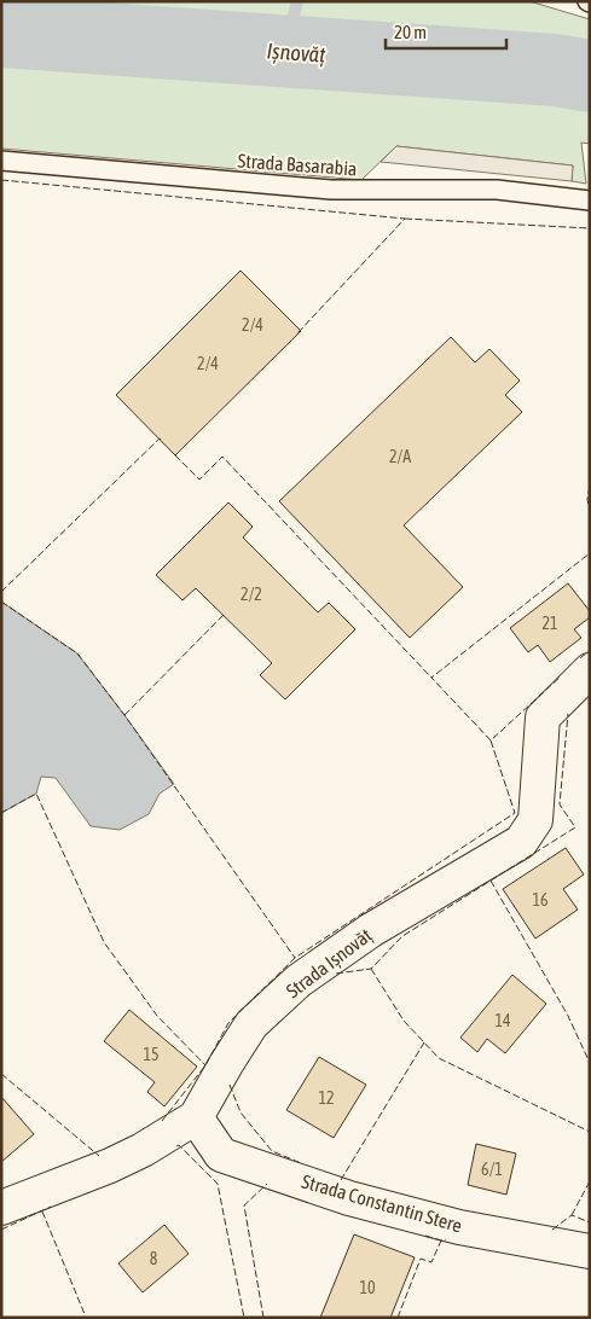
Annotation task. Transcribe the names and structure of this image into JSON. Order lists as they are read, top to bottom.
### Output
{
  "streets": {
    "street": ["Strada Ișnovăț", "Strada Constantin Stere"],
    "lane": ["Strada Basarabia"]
  },
  "crossings": [
    ["Strada Ișnovăț", "Strada Constantin Stere"]
  ],
  "water": ["Ișnovăț"],
  "house_numbers": [
    "2/4",
    "2/4",
    "2/A",
    "2/2",
    "21",
    "16",
    "14",
    "15",
    "12",
    "6/1",
    "8",
    "10"
  ],
  "scale_bar": "20 m"
}
